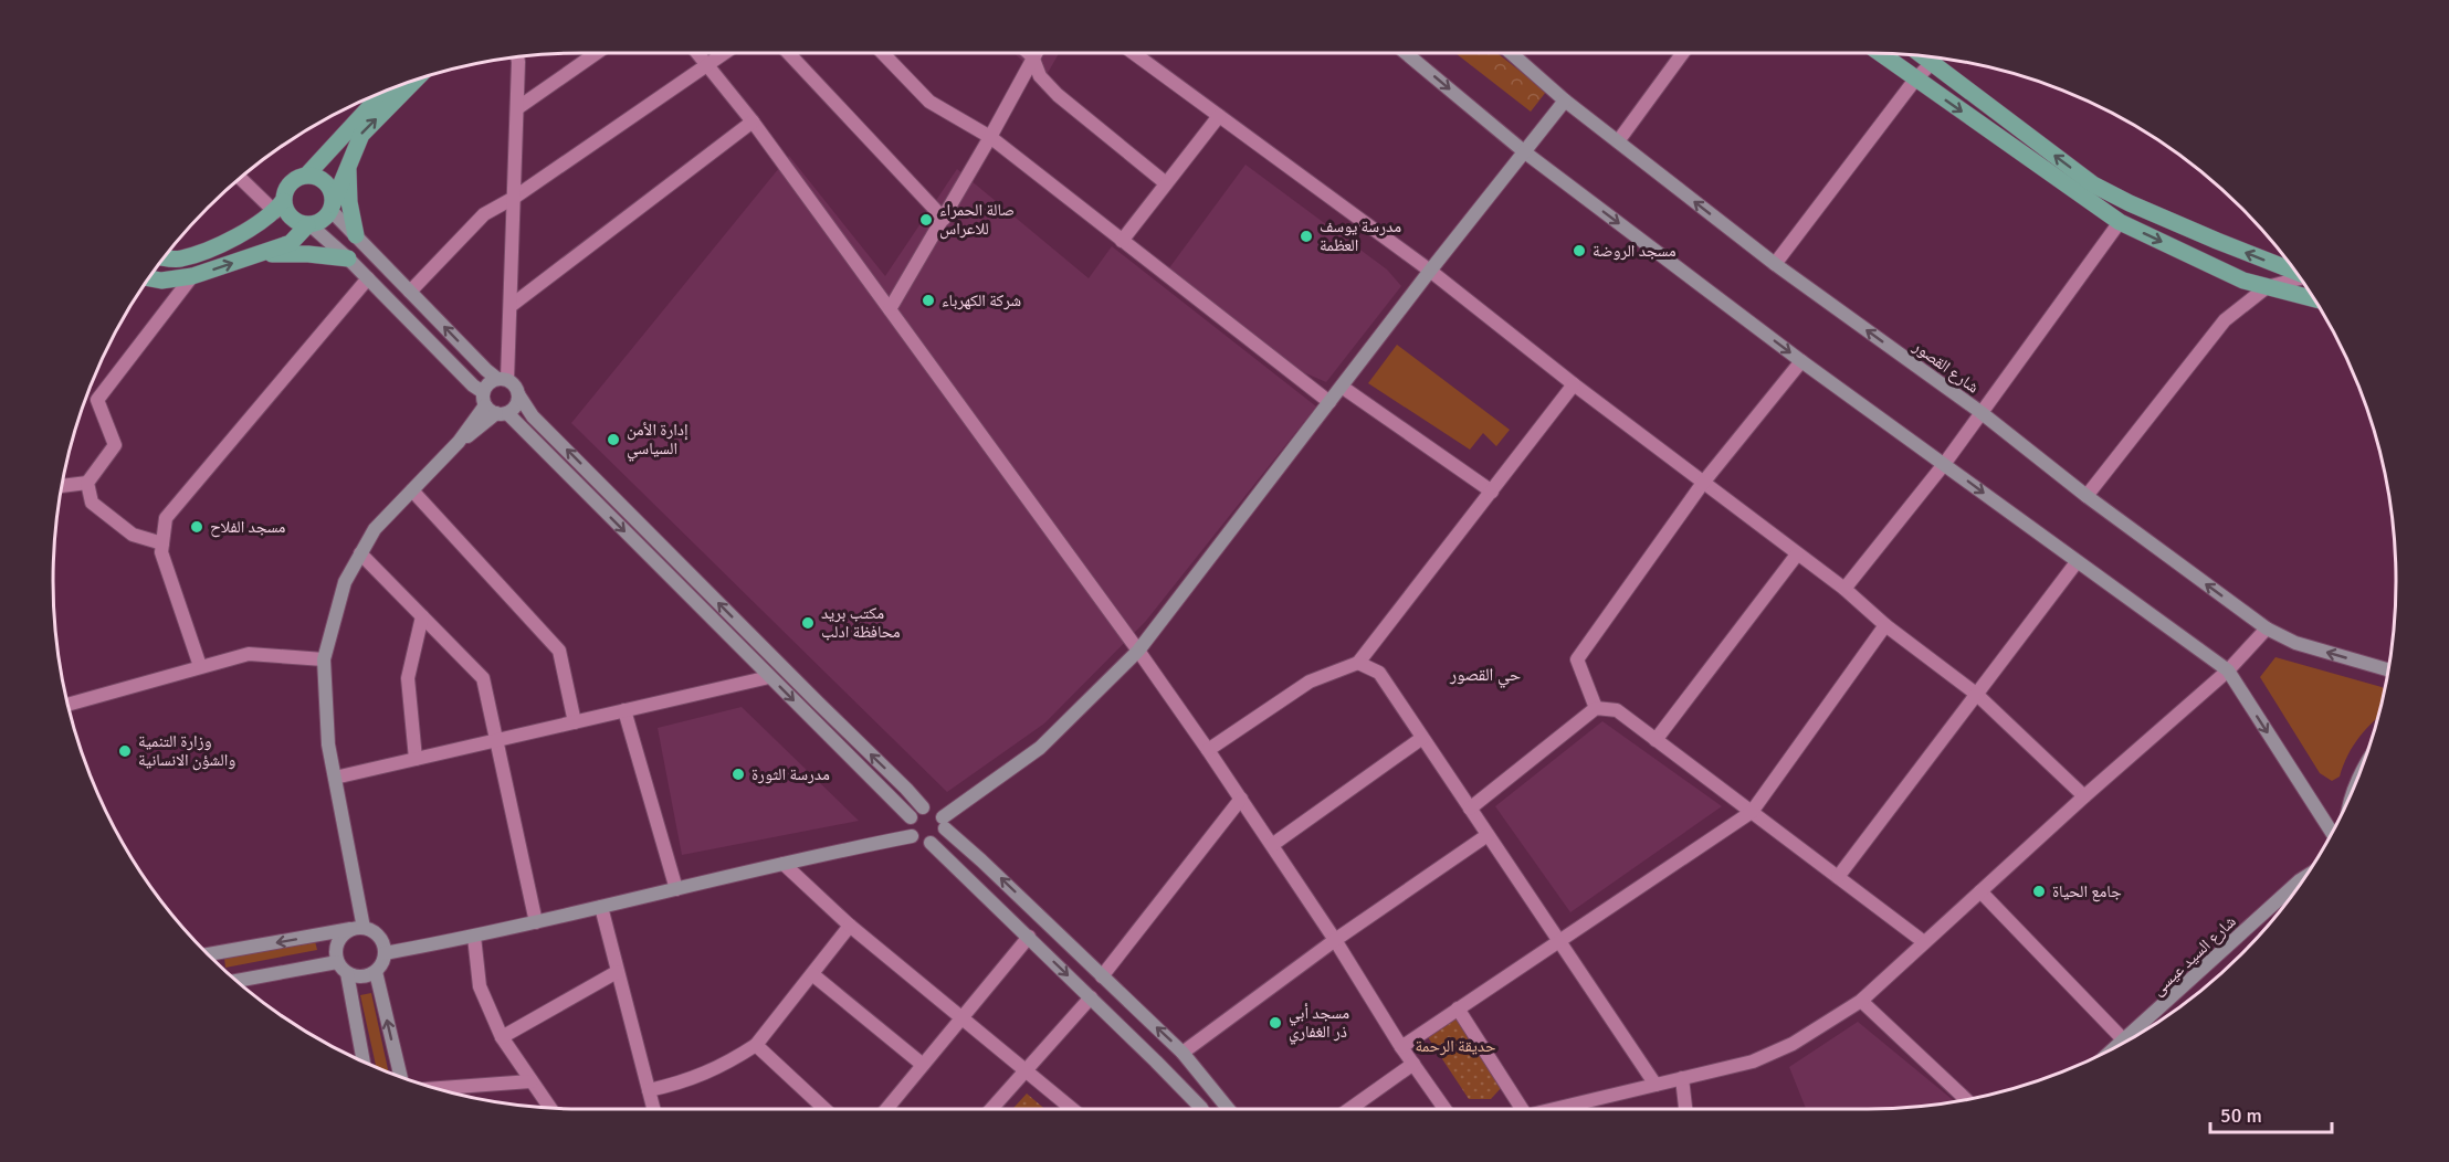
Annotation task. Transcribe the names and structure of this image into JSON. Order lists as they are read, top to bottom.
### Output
{
  "streets": {
    "street": ["شارع القصور", "شارع السيد عيسى"]
  },
  "districts": ["حي القصور"],
  "parks": ["حديقة الرحمة"],
  "places": [
    "صالة الحمراء للاعراس",
    "مدرسة يوسف العظمة",
    "مسجد الروضة",
    "شركة الكهرباء",
    "إدارة الأمن السياسي",
    "مسجد الفلاح",
    "مكتب بريد محافظة ادلب",
    "وزارة التنمية والشؤن الانسانية",
    "مدرسة الثورة",
    "جامع الحياة",
    "مسجد أبي ذر الغفاري"
  ],
  "scale_bar": "50 m"
}
